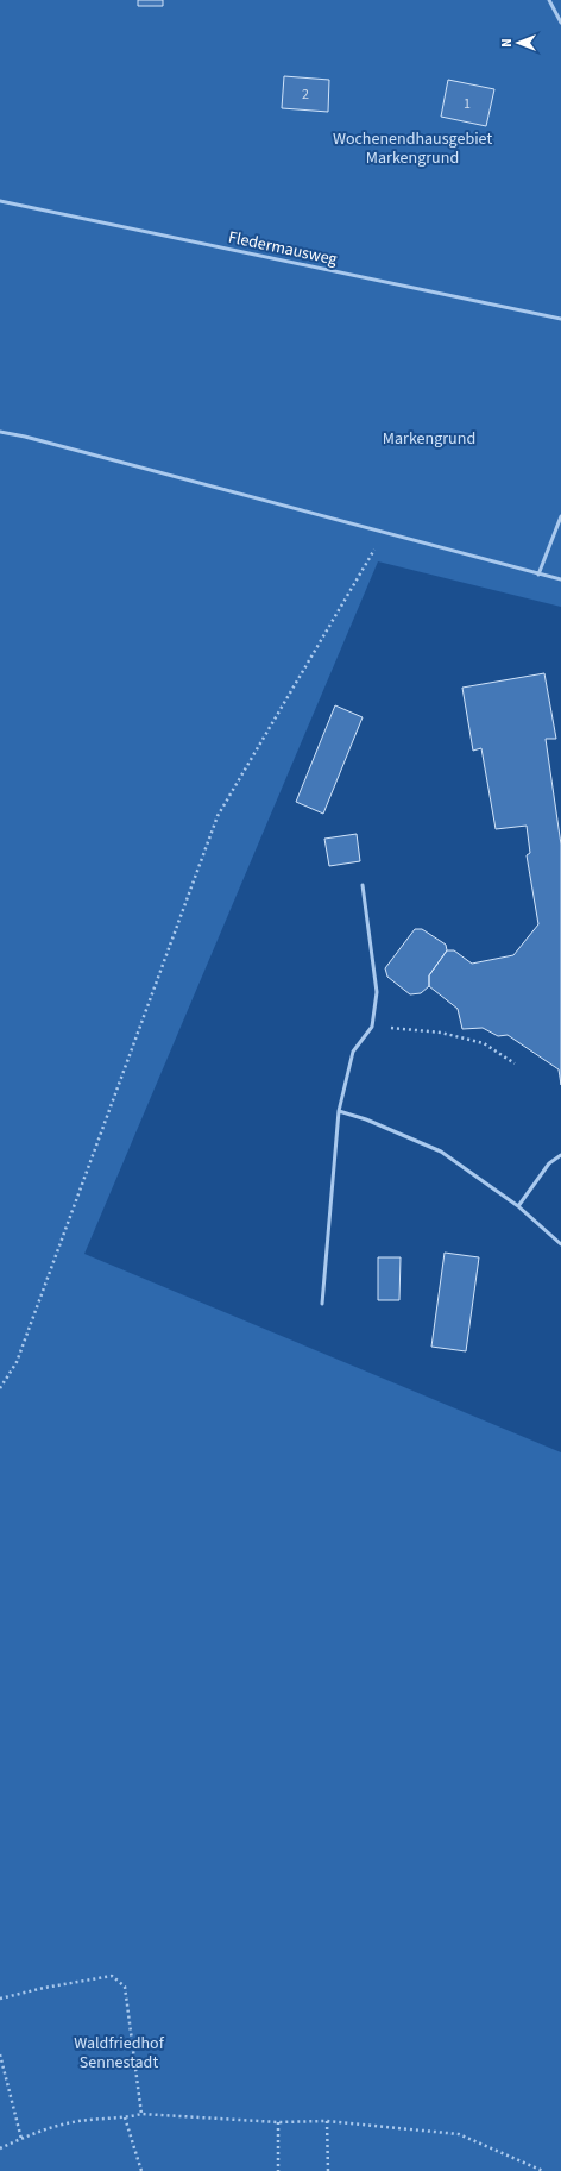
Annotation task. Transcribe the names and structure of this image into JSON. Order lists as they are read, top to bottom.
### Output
{
  "streets": {
    "lane": ["Fledermausweg"]
  },
  "parks": ["Wochenendhausgebiet Markengrund", "Markengrund", "Waldfriedhof Sennestadt"],
  "house_numbers": ["2", "1"],
  "north": "left"
}
